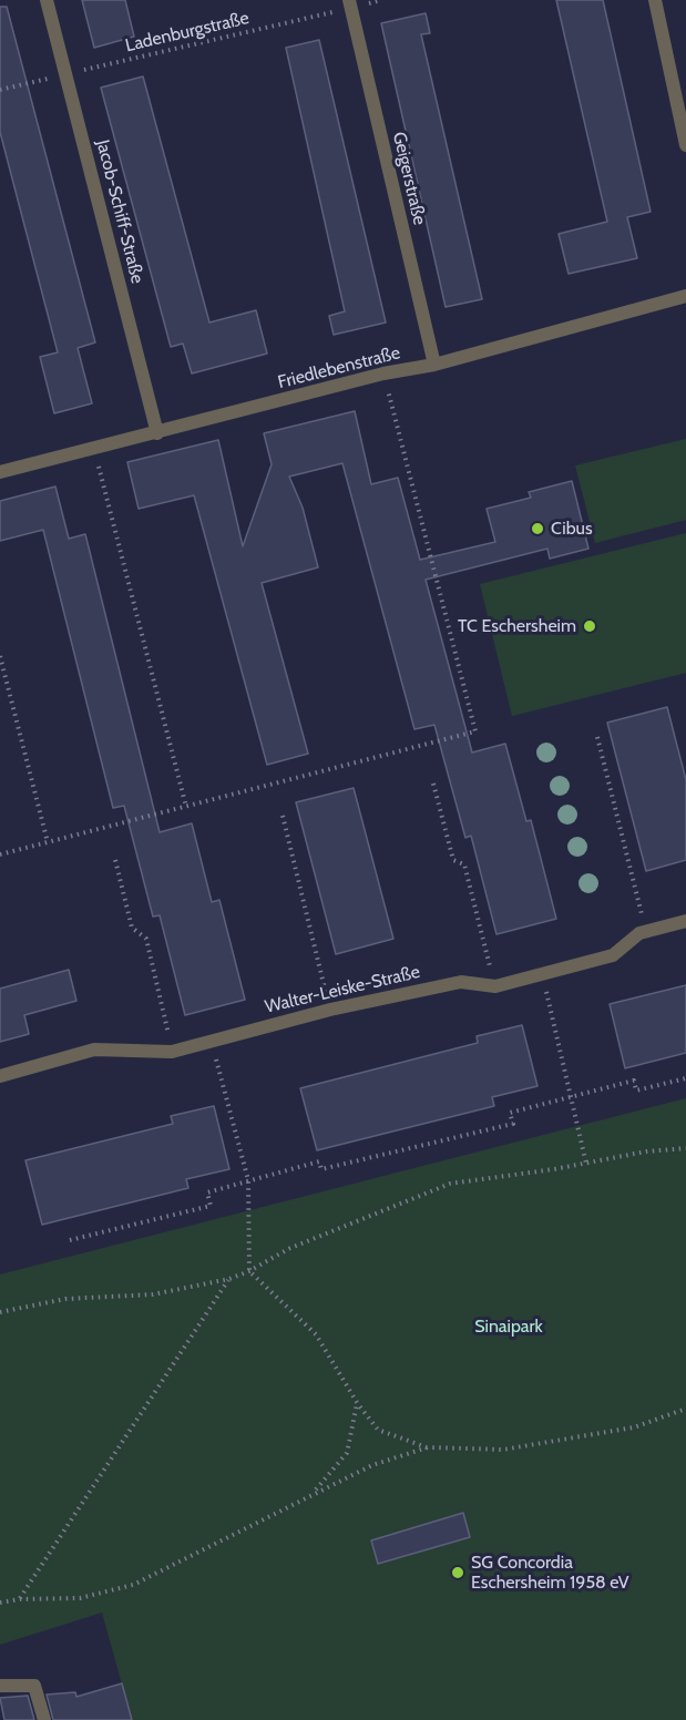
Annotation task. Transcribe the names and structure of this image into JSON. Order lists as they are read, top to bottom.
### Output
{
  "streets": {
    "street": [
      "Geigerstraße",
      "Jacob-Schiff-Straße",
      "Friedlebenstraße",
      "Walter-Leiske-Straße"
    ],
    "path": ["Ladenburgstraße"]
  },
  "crossings": [
    ["Ladenburgstraße", "Geigerstraße"],
    ["Ladenburgstraße", "Jacob-Schiff-Straße"],
    ["Geigerstraße", "Friedlebenstraße"],
    ["Jacob-Schiff-Straße", "Friedlebenstraße"]
  ],
  "parks": ["Sinaipark"],
  "places": ["Cibus", "TC Eschersheim", "SG Concordia Eschersheim 1958 eV"]
}
